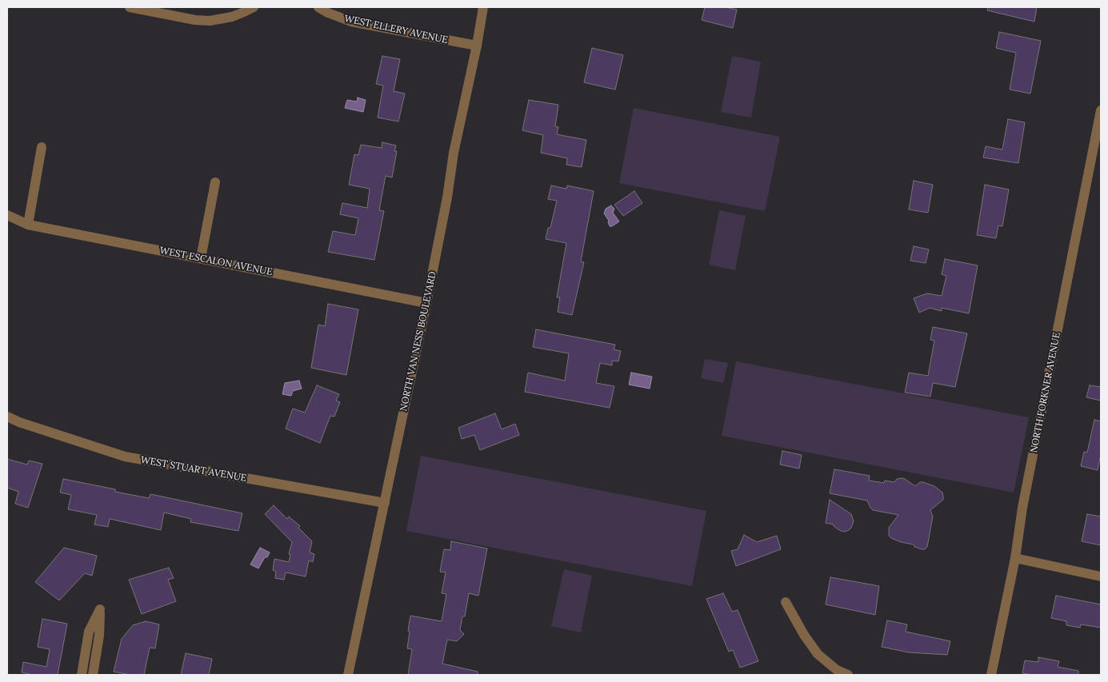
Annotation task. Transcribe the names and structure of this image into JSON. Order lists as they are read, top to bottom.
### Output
{
  "streets": {
    "street": [
      "WEST ELLERY AVENUE",
      "WEST ESCALON AVENUE",
      "NORTH VAN NESS BOULEVARD",
      "NORTH FORKNER AVENUE",
      "WEST STUART AVENUE"
    ]
  },
  "crossings": [
    ["WEST ELLERY AVENUE", "NORTH VAN NESS BOULEVARD"],
    ["WEST ESCALON AVENUE", "NORTH VAN NESS BOULEVARD"],
    ["NORTH VAN NESS BOULEVARD", "WEST STUART AVENUE"]
  ]
}
